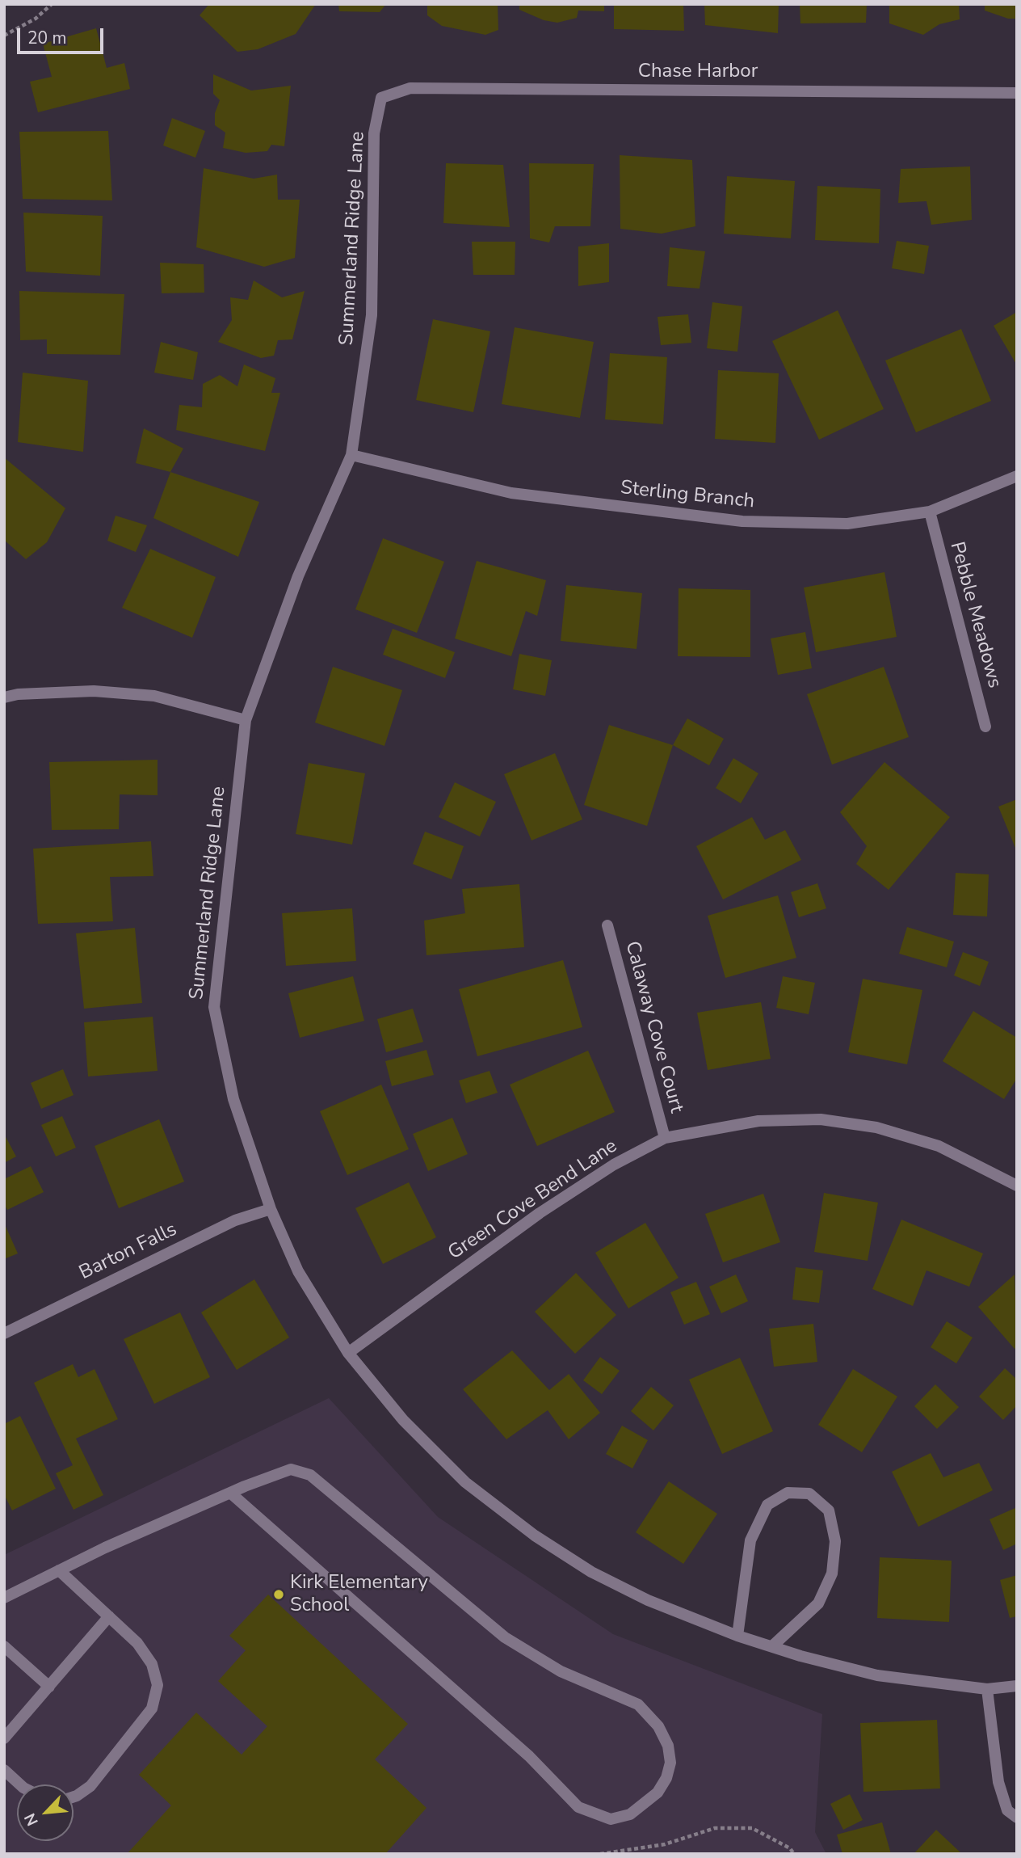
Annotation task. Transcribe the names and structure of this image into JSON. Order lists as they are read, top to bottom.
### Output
{
  "streets": {
    "street": [
      "Chase Harbor",
      "Summerland Ridge Lane",
      "Sterling Branch",
      "Pebble Meadows",
      "Calaway Cove Court",
      "Green Cove Bend Lane",
      "Barton Falls"
    ]
  },
  "crossings": [
    ["Chase Harbor", "Summerland Ridge Lane"],
    ["Summerland Ridge Lane", "Sterling Branch"],
    ["Summerland Ridge Lane", "Green Cove Bend Lane"],
    ["Summerland Ridge Lane", "Barton Falls"],
    ["Sterling Branch", "Pebble Meadows"],
    ["Calaway Cove Court", "Green Cove Bend Lane"]
  ],
  "places": ["Kirk Elementary School"],
  "scale_bar": "20 m",
  "north": "bottom left"
}
